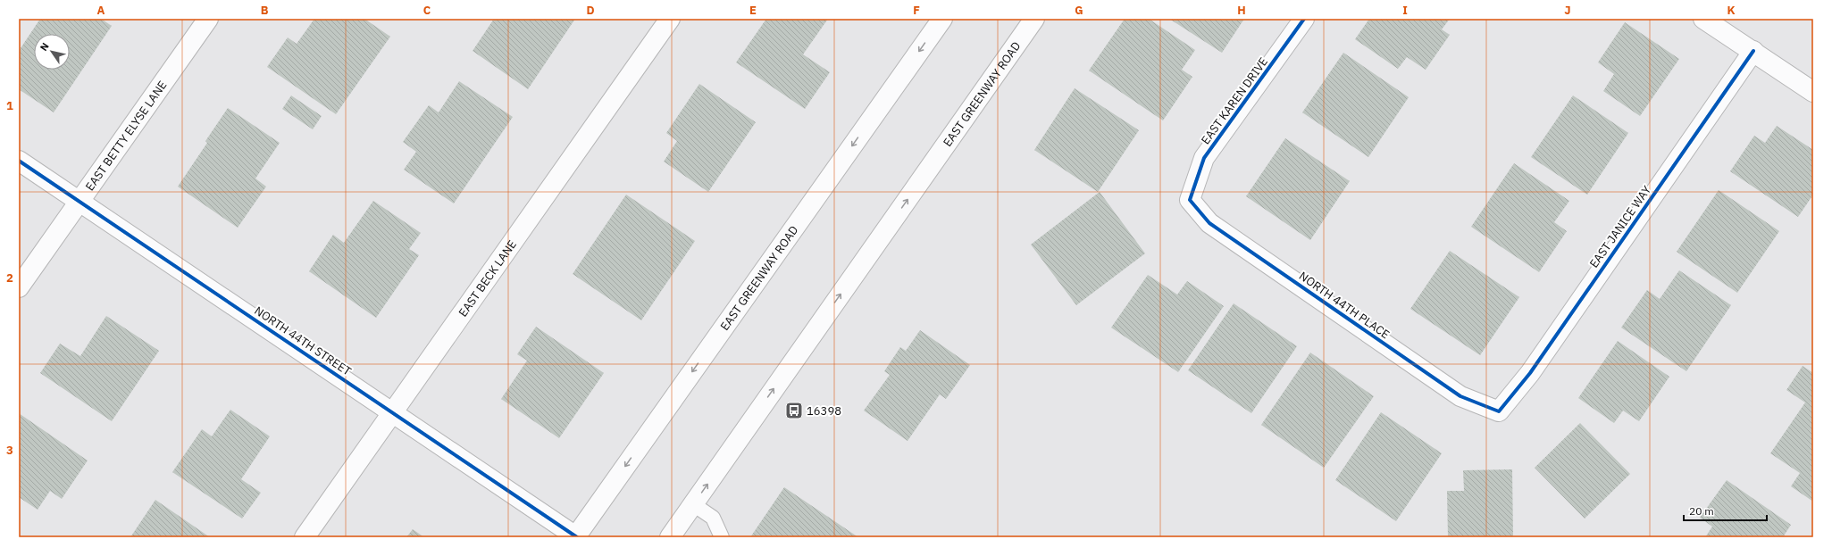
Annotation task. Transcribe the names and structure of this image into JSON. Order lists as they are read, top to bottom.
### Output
{
  "streets": {
    "street": [
      "EAST GREENWAY ROAD",
      "EAST KAREN DRIVE",
      "EAST BETTY ELYSE LANE",
      "EAST JANICE WAY",
      "EAST BECK LANE",
      "NORTH 44TH PLACE",
      "NORTH 44TH STREET"
    ]
  },
  "crossings": [
    ["EAST GREENWAY ROAD", "NORTH 44TH STREET"],
    ["EAST KAREN DRIVE", "NORTH 44TH PLACE"],
    ["EAST BETTY ELYSE LANE", "NORTH 44TH STREET"],
    ["EAST JANICE WAY", "NORTH 44TH PLACE"],
    ["EAST BECK LANE", "NORTH 44TH STREET"]
  ],
  "places": {
    "bus stop": ["16398"]
  },
  "scale_bar": "20 m",
  "north": "top left",
  "grid": {
    "columns": [
      "A",
      "B",
      "C",
      "D",
      "E",
      "F",
      "G",
      "H",
      "I",
      "J",
      "K"
    ],
    "rows": ["1", "2", "3"]
  }
}
